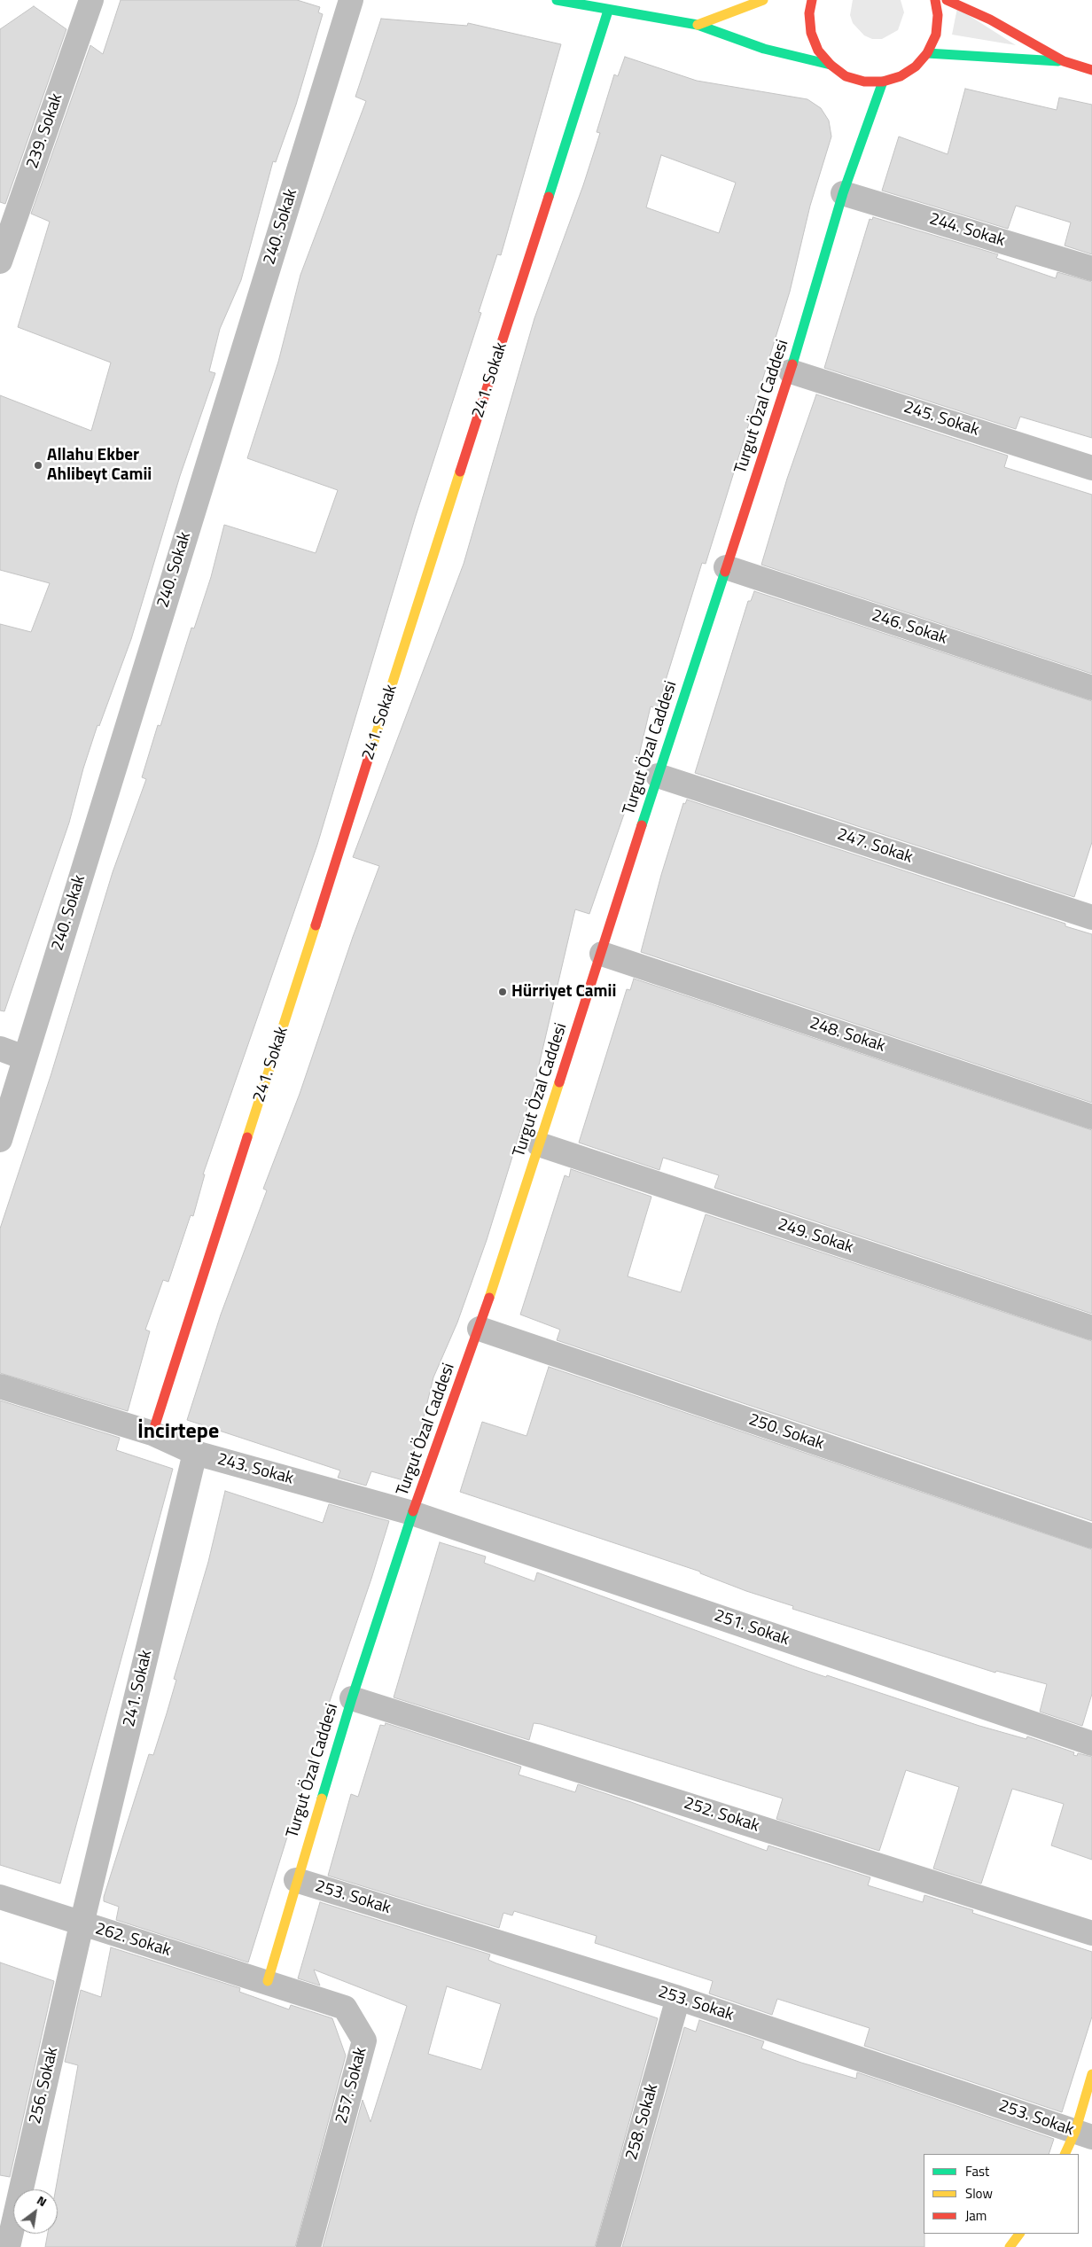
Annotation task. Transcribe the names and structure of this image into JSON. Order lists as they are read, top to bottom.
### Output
{
  "streets": {
    "street": [
      "239. Sokak",
      "240. Sokak",
      "244. Sokak",
      "241. Sokak",
      "Turgut Özal Caddesi",
      "245. Sokak",
      "246. Sokak",
      "247. Sokak",
      "248. Sokak",
      "249. Sokak",
      "250. Sokak",
      "243. Sokak",
      "251. Sokak",
      "252. Sokak",
      "253. Sokak",
      "262. Sokak",
      "256. Sokak",
      "257. Sokak",
      "258. Sokak"
    ]
  },
  "crossings": [
    ["244. Sokak", "Turgut Özal Caddesi"],
    ["241. Sokak", "243. Sokak"],
    ["241. Sokak", "262. Sokak"],
    ["241. Sokak", "256. Sokak"],
    ["Turgut Özal Caddesi", "245. Sokak"],
    ["Turgut Özal Caddesi", "246. Sokak"],
    ["Turgut Özal Caddesi", "247. Sokak"],
    ["Turgut Özal Caddesi", "248. Sokak"],
    ["Turgut Özal Caddesi", "249. Sokak"],
    ["Turgut Özal Caddesi", "250. Sokak"],
    ["Turgut Özal Caddesi", "243. Sokak"],
    ["Turgut Özal Caddesi", "251. Sokak"],
    ["Turgut Özal Caddesi", "252. Sokak"],
    ["Turgut Özal Caddesi", "253. Sokak"],
    ["Turgut Özal Caddesi", "262. Sokak"],
    ["Turgut Özal Caddesi", "257. Sokak"],
    ["243. Sokak", "251. Sokak"],
    ["253. Sokak", "258. Sokak"],
    ["262. Sokak", "256. Sokak"],
    ["262. Sokak", "257. Sokak"]
  ],
  "districts": ["İncirtepe"],
  "places": ["Allahu Ekber Ahlibeyt Camii", "Hürriyet Camii"],
  "legend": ["Fast", "Slow", "Jam"],
  "north": "top right"
}
